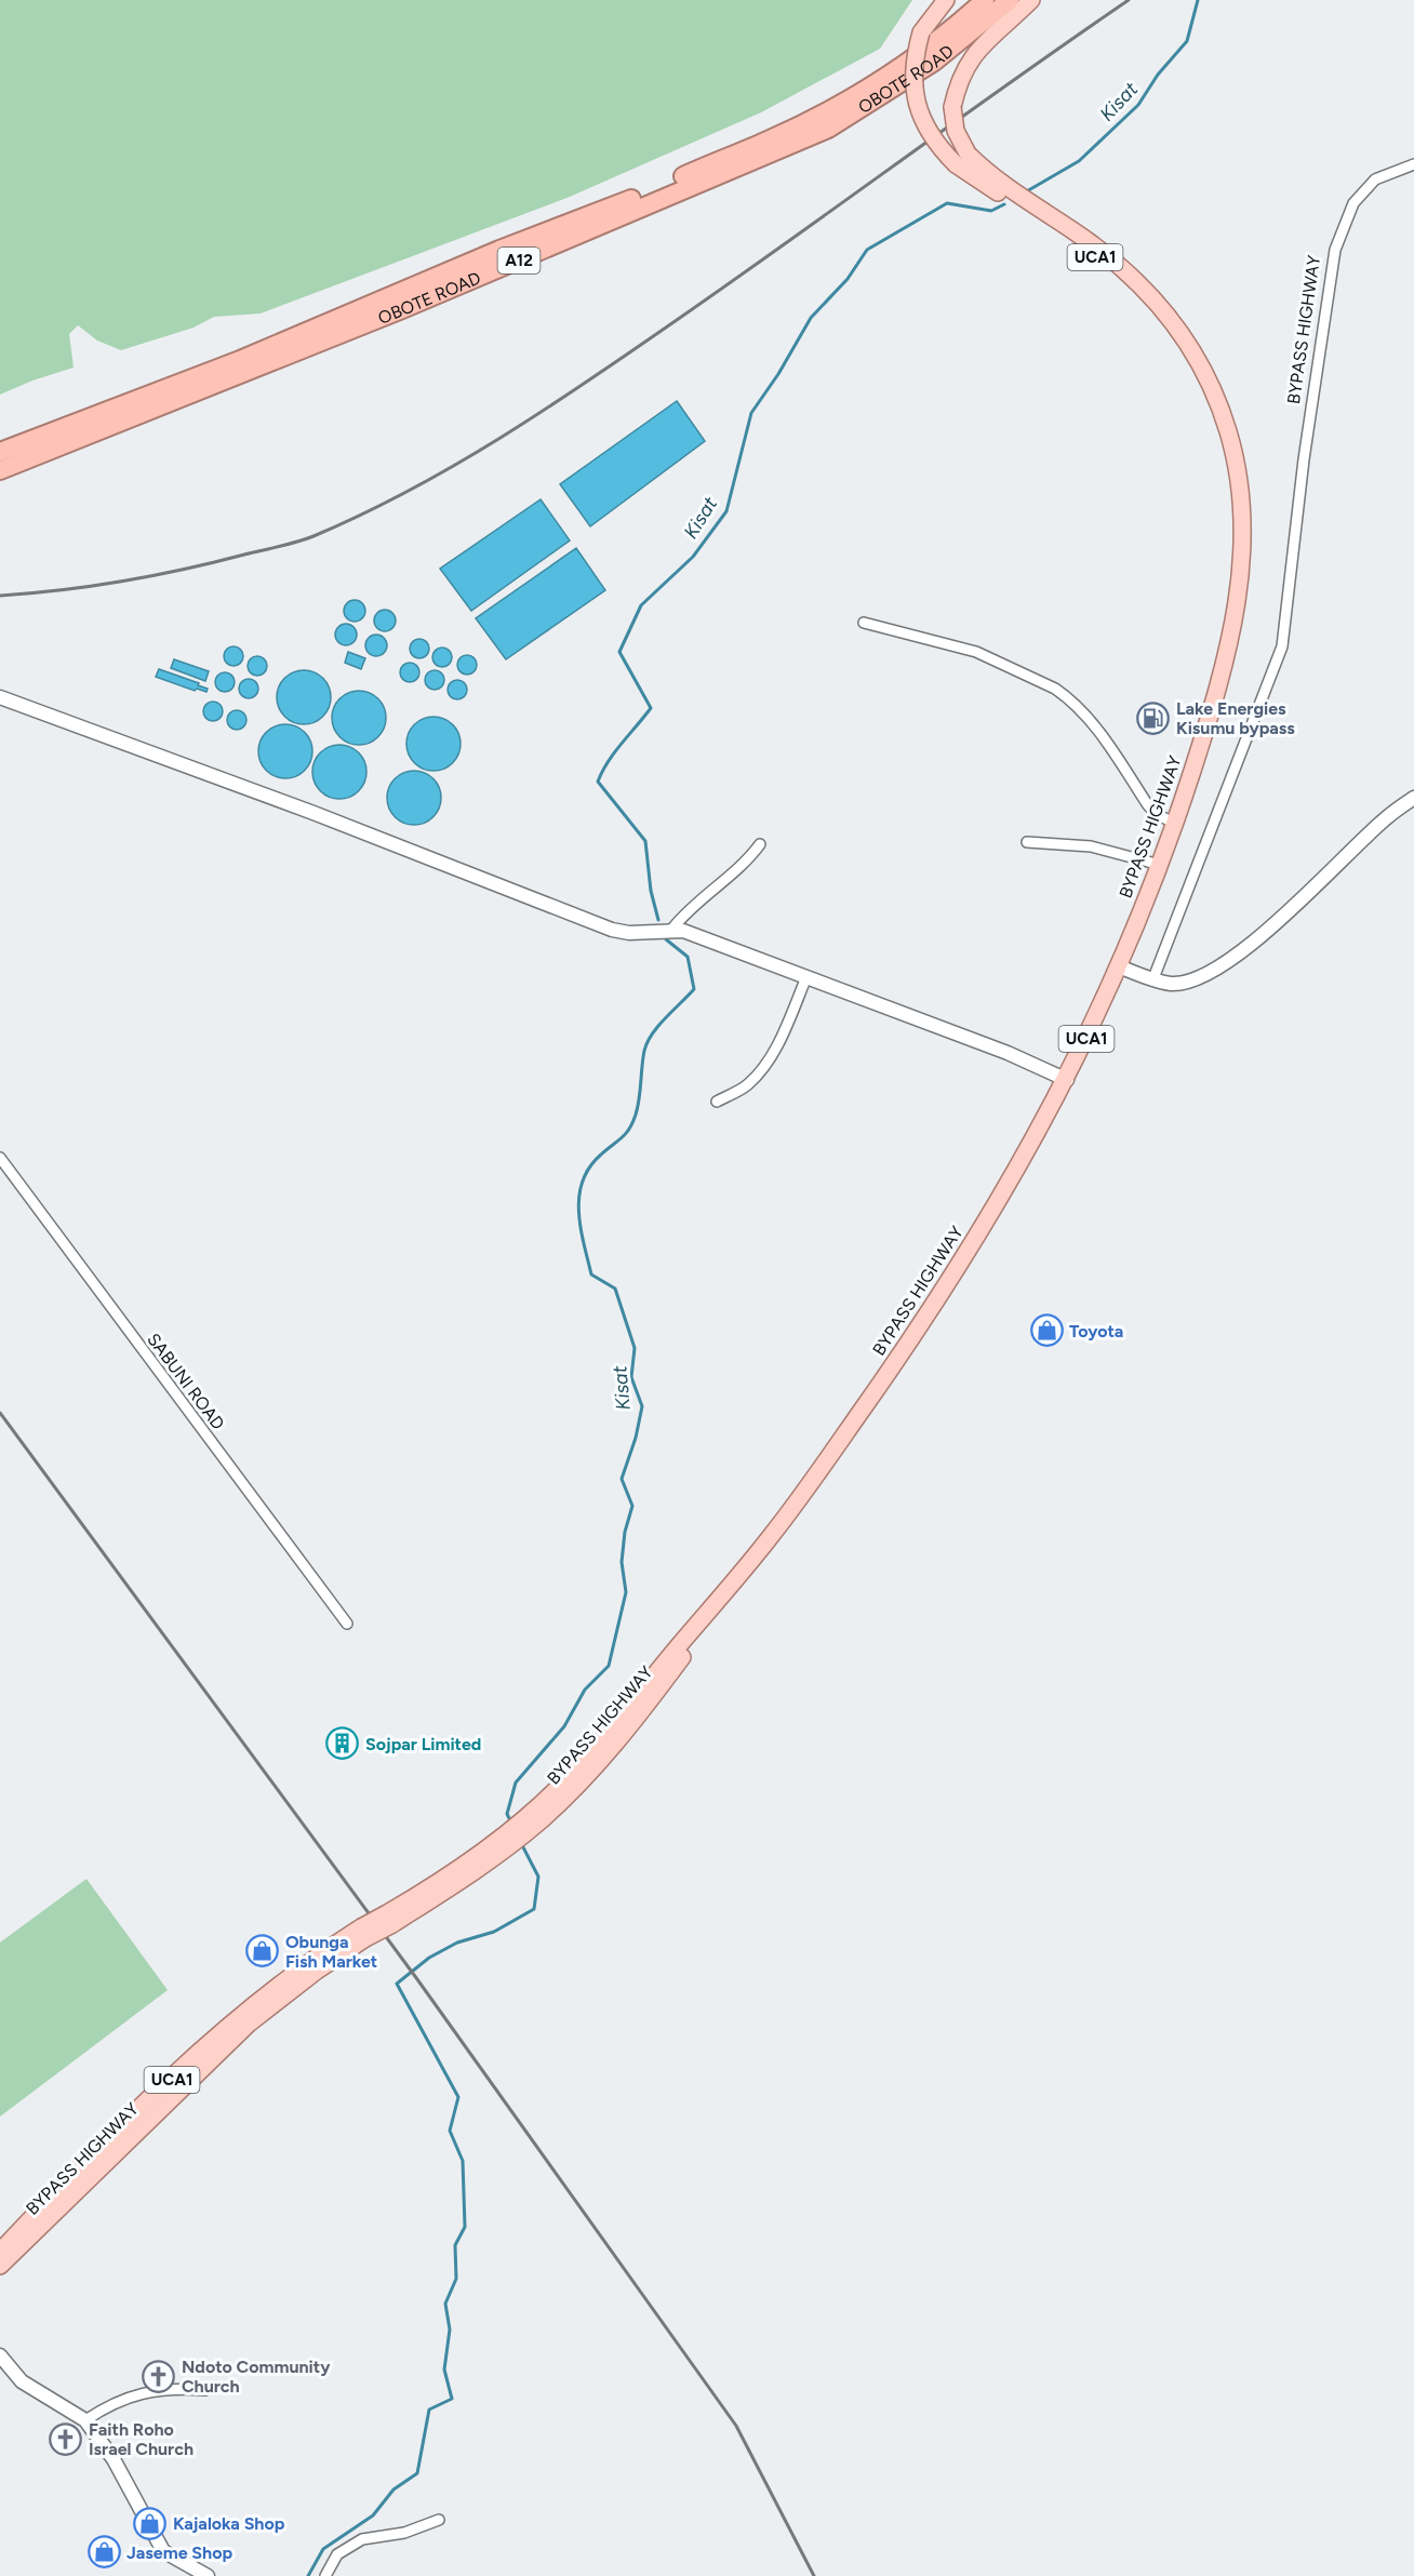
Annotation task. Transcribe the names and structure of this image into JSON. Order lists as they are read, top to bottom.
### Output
{
  "streets": {
    "highway": ["OBOTE ROAD", "A12"],
    "main road": ["UCA1", "BYPASS HIGHWAY"],
    "street": ["SABUNI ROAD"]
  },
  "crossings": [
    ["UCA1", "BYPASS HIGHWAY"]
  ],
  "water": ["Kisat"],
  "places": {
    "fuel station": ["Lake Energies Kisumu bypass"],
    "shop": [
      "Toyota",
      "Obunga Fish Market",
      "Kajaloka Shop",
      "Jaseme Shop"
    ],
    "building": ["Sojpar Limited"],
    "church": ["Ndoto Community Church", "Faith Roho Israel Church"]
  }
}
